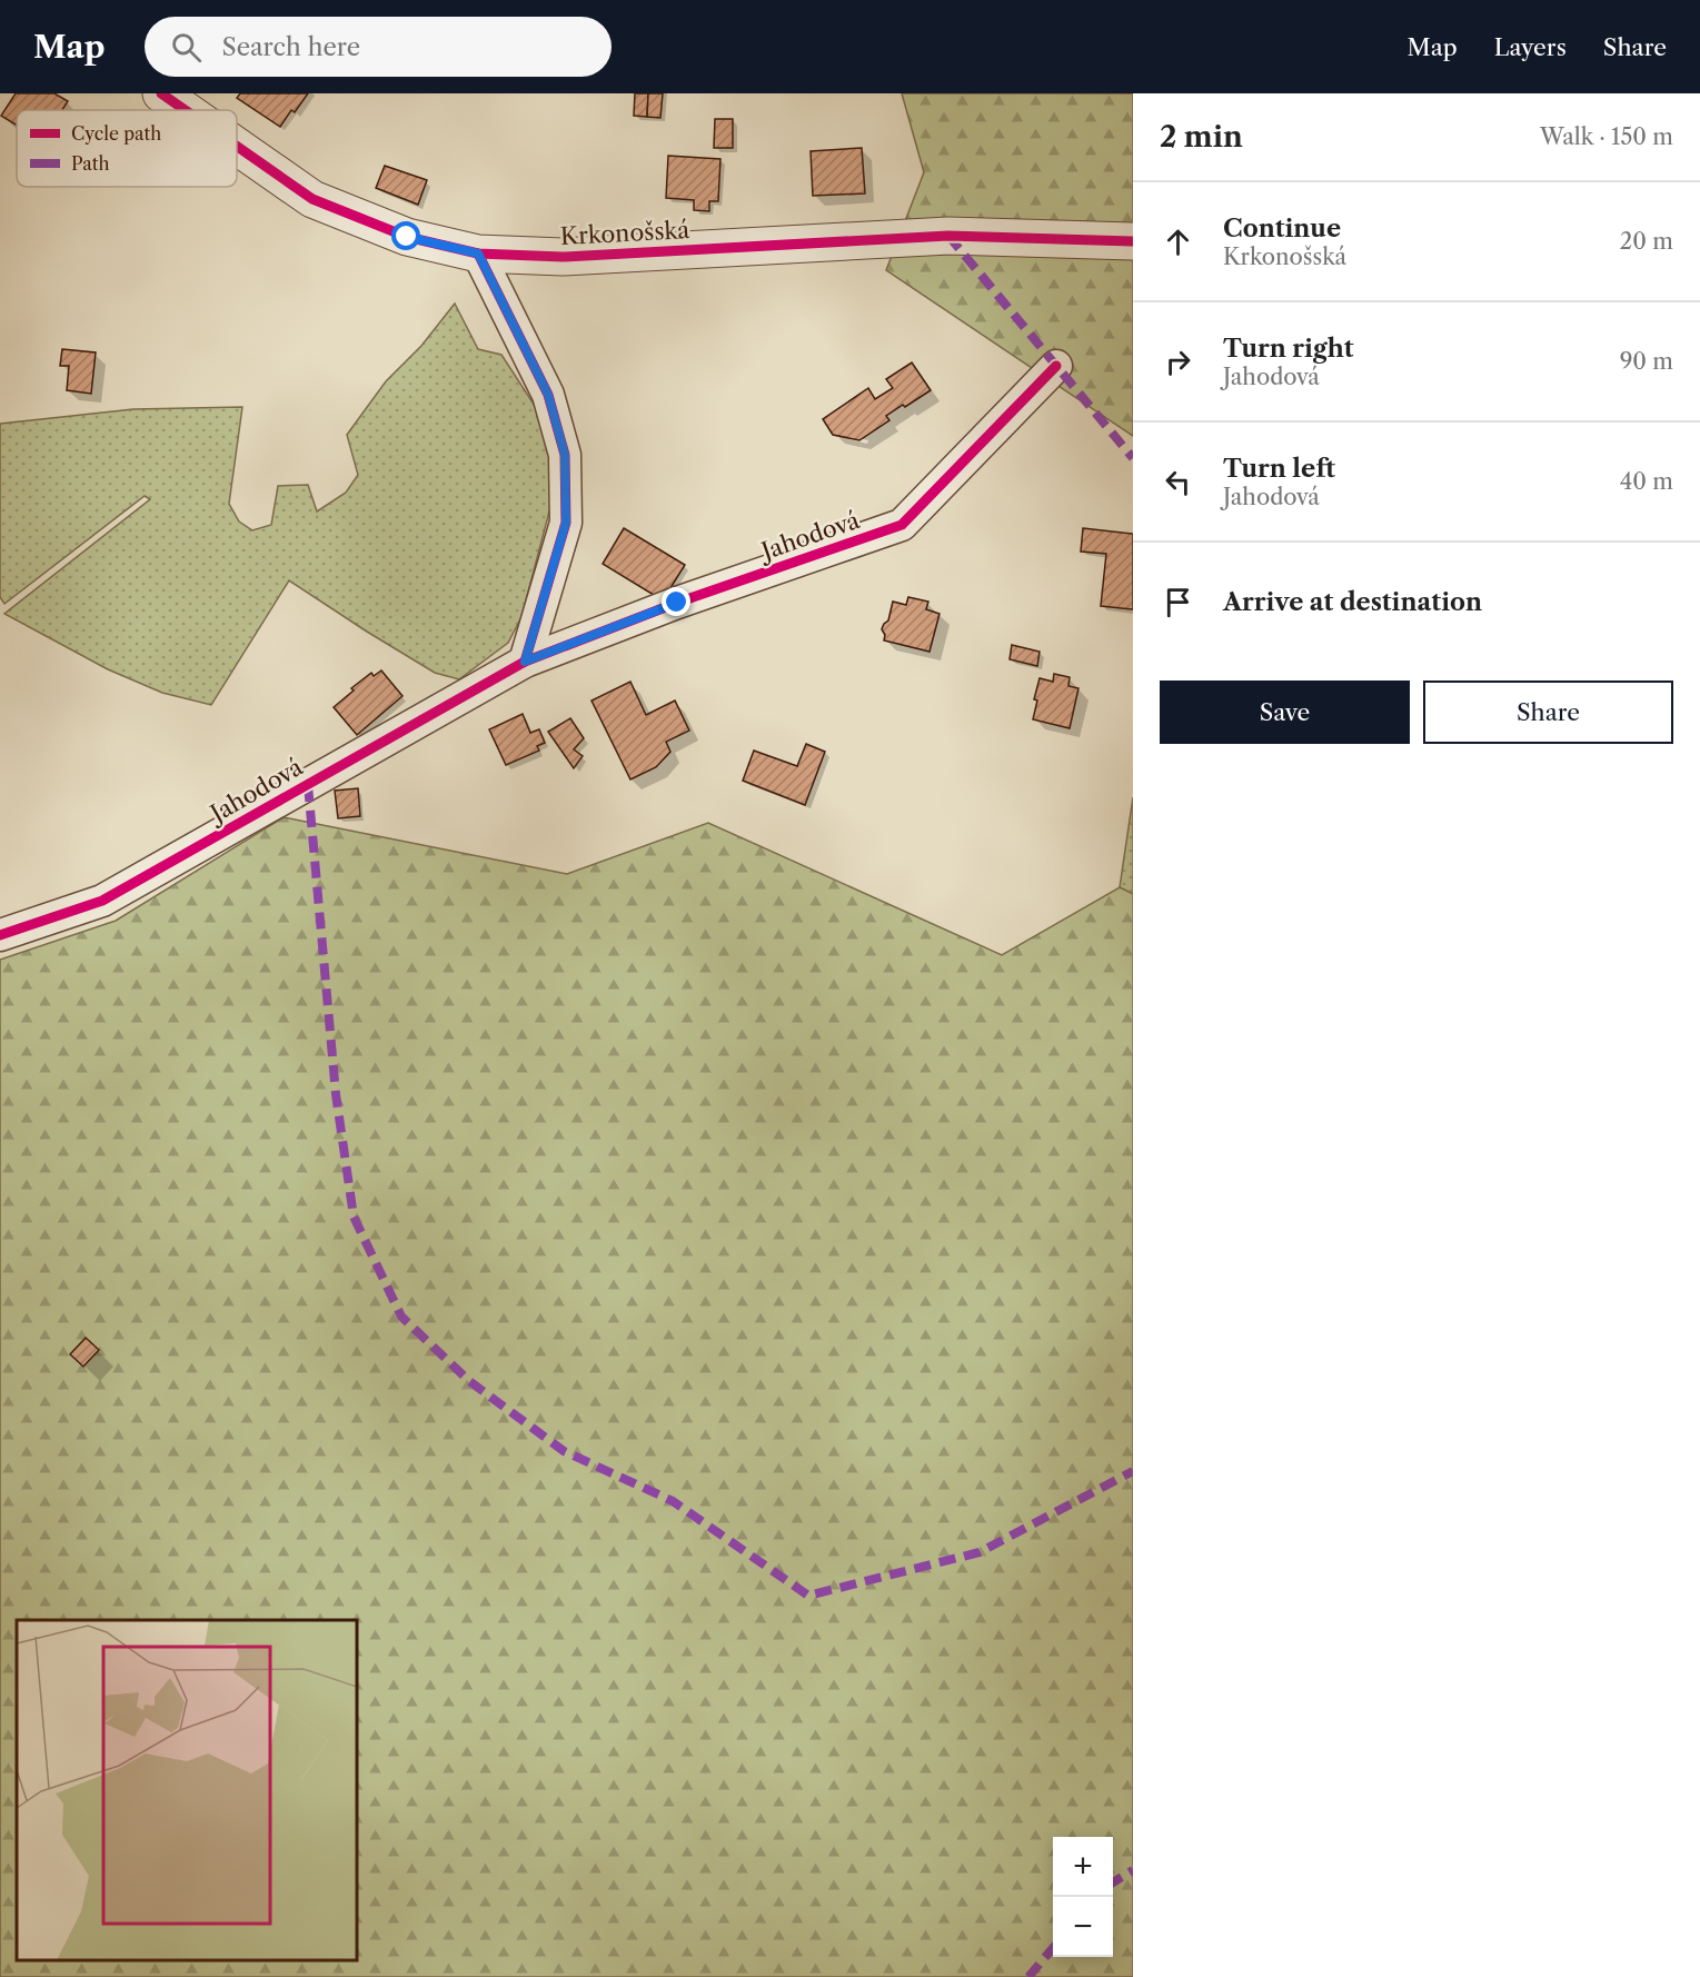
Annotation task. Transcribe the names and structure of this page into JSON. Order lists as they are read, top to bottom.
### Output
{
  "streets": {
    "street": ["Krkonošská", "Jahodová"]
  },
  "legend": ["Cycle path", "Path"],
  "page": {
    "header": "Map",
    "search": "Search here",
    "nav": ["Map", "Layers", "Share"],
    "heading": ["2 min", "Walk · 150 m"],
    "list": [
      ["Continue", "Krkonošská", "20 m"],
      ["Turn right", "Jahodová", "90 m"],
      ["Turn left", "Jahodová", "40 m"],
      "Arrive at destination"
    ],
    "buttons": ["Save", "Share"],
    "map_buttons": ["+", "−"]
  }
}
